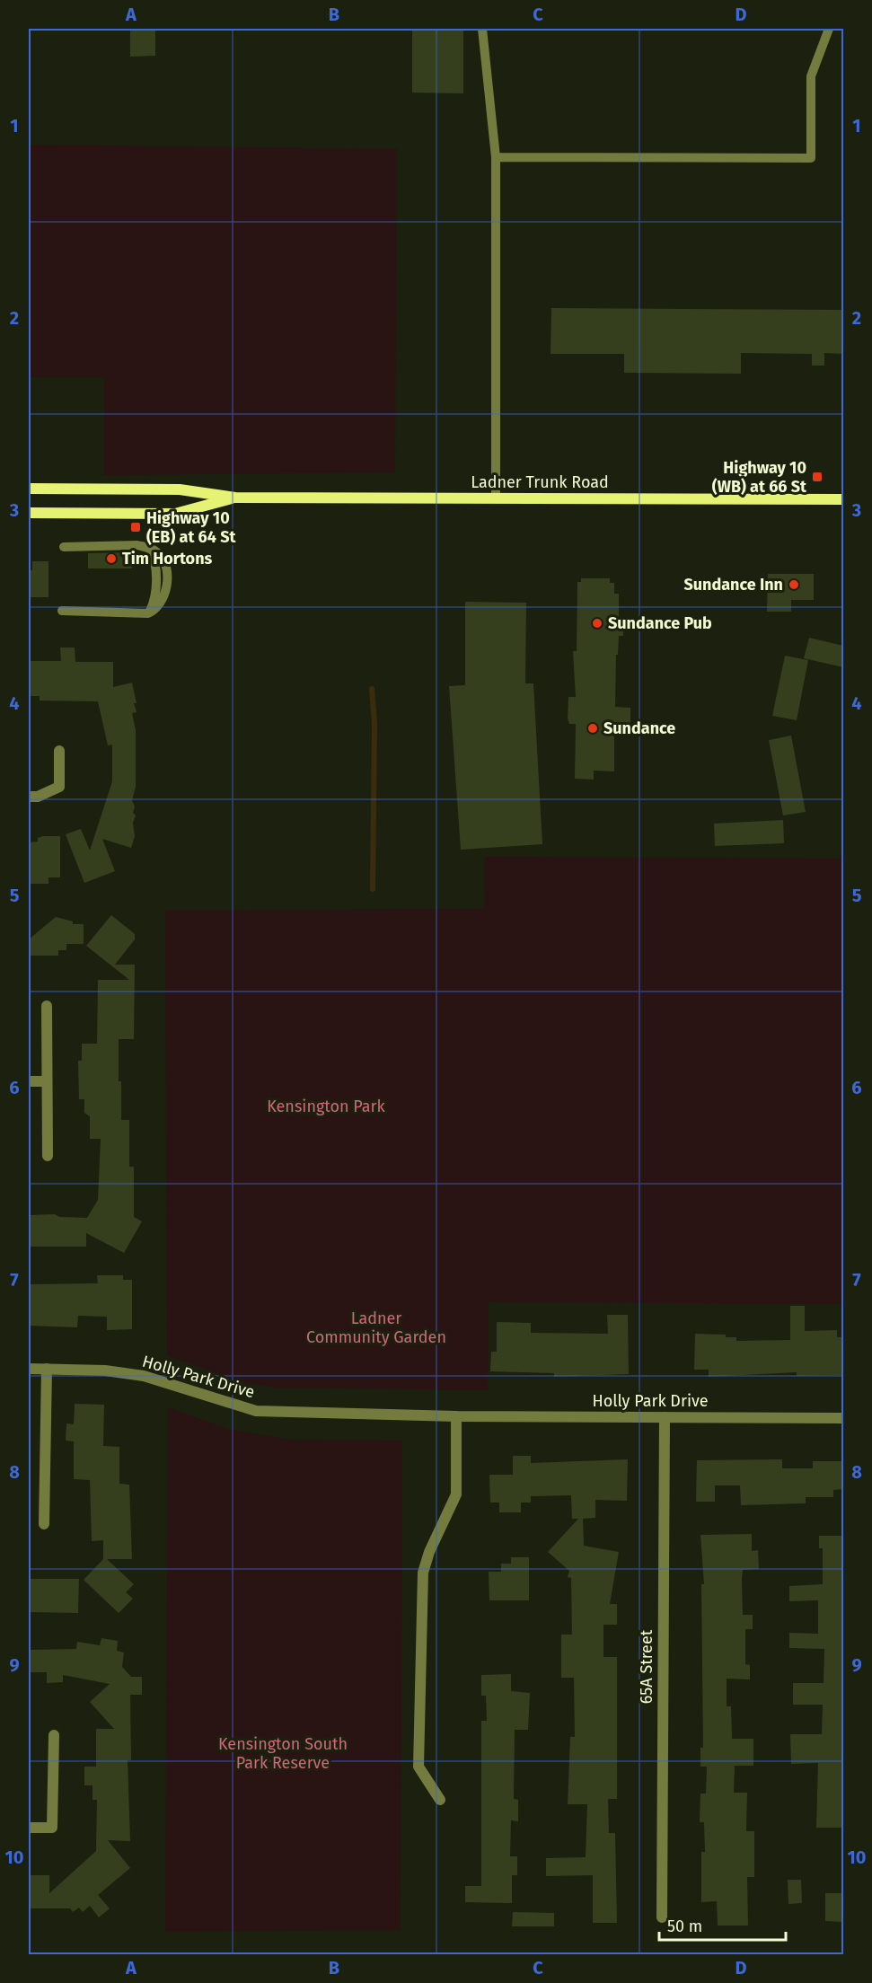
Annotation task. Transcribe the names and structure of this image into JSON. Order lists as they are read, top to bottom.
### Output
{
  "streets": {
    "main road": ["Ladner Trunk Road"],
    "street": ["Holly Park Drive", "65A Street"]
  },
  "crossings": [
    ["Holly Park Drive", "65A Street"]
  ],
  "parks": ["Kensington Park", "Ladner Community Garden", "Kensington South Park Reserve"],
  "places": {
    "transit": ["Highway 10 (WB) at 66 St", "Highway 10 (EB) at 64 St"],
    "other": [
      "Tim Hortons",
      "Sundance Inn",
      "Sundance Pub",
      "Sundance"
    ]
  },
  "scale_bar": "50 m",
  "grid": {
    "columns": [
      "A",
      "B",
      "C",
      "D"
    ],
    "rows": [
      "1",
      "2",
      "3",
      "4",
      "5",
      "6",
      "7",
      "8",
      "9",
      "10"
    ]
  }
}
